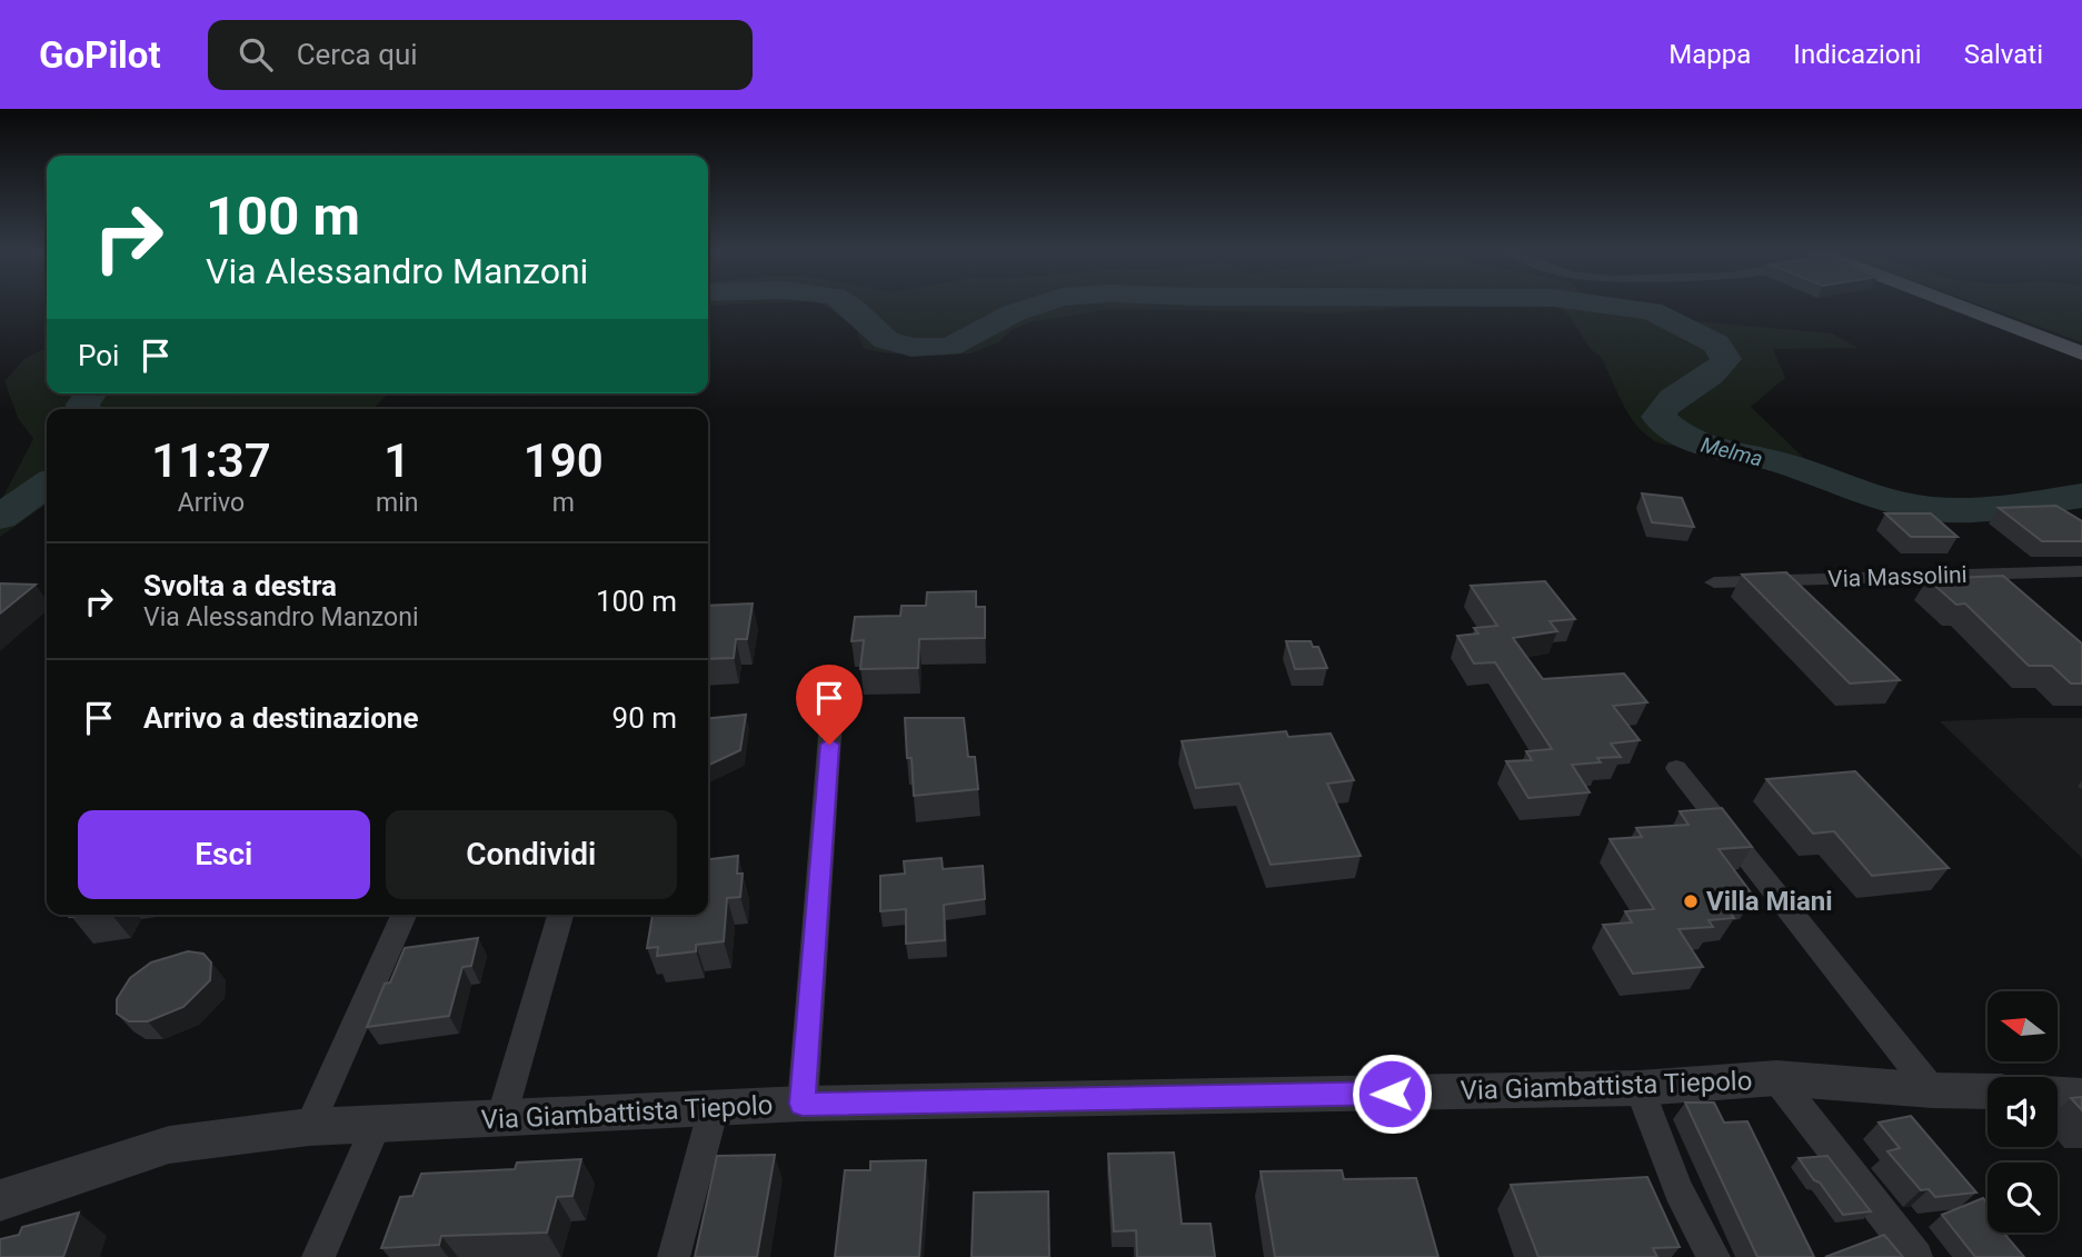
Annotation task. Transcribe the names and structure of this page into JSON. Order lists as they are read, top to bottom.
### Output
{
  "streets": {
    "street": ["Via Massolini", "Via Giambattista Tiepolo"]
  },
  "water": ["Melma"],
  "places": ["Villa Miani"],
  "north": "left",
  "page": {
    "header": "GoPilot",
    "search": "Cerca qui",
    "nav": ["Mappa", "Indicazioni", "Salvati"],
    "turn": ["100 m", "Via Alessandro Manzoni"],
    "then": "Poi",
    "eta": [
      "11:37",
      "Arrivo",
      "1",
      "min",
      "190",
      "m"
    ],
    "list": [
      {
        "name": "Svolta a destra",
        "note": "Via Alessandro Manzoni",
        "value": "100 m"
      },
      {
        "name": "Arrivo a destinazione",
        "value": "90 m"
      }
    ],
    "buttons": ["Esci", "Condividi"]
  }
}
